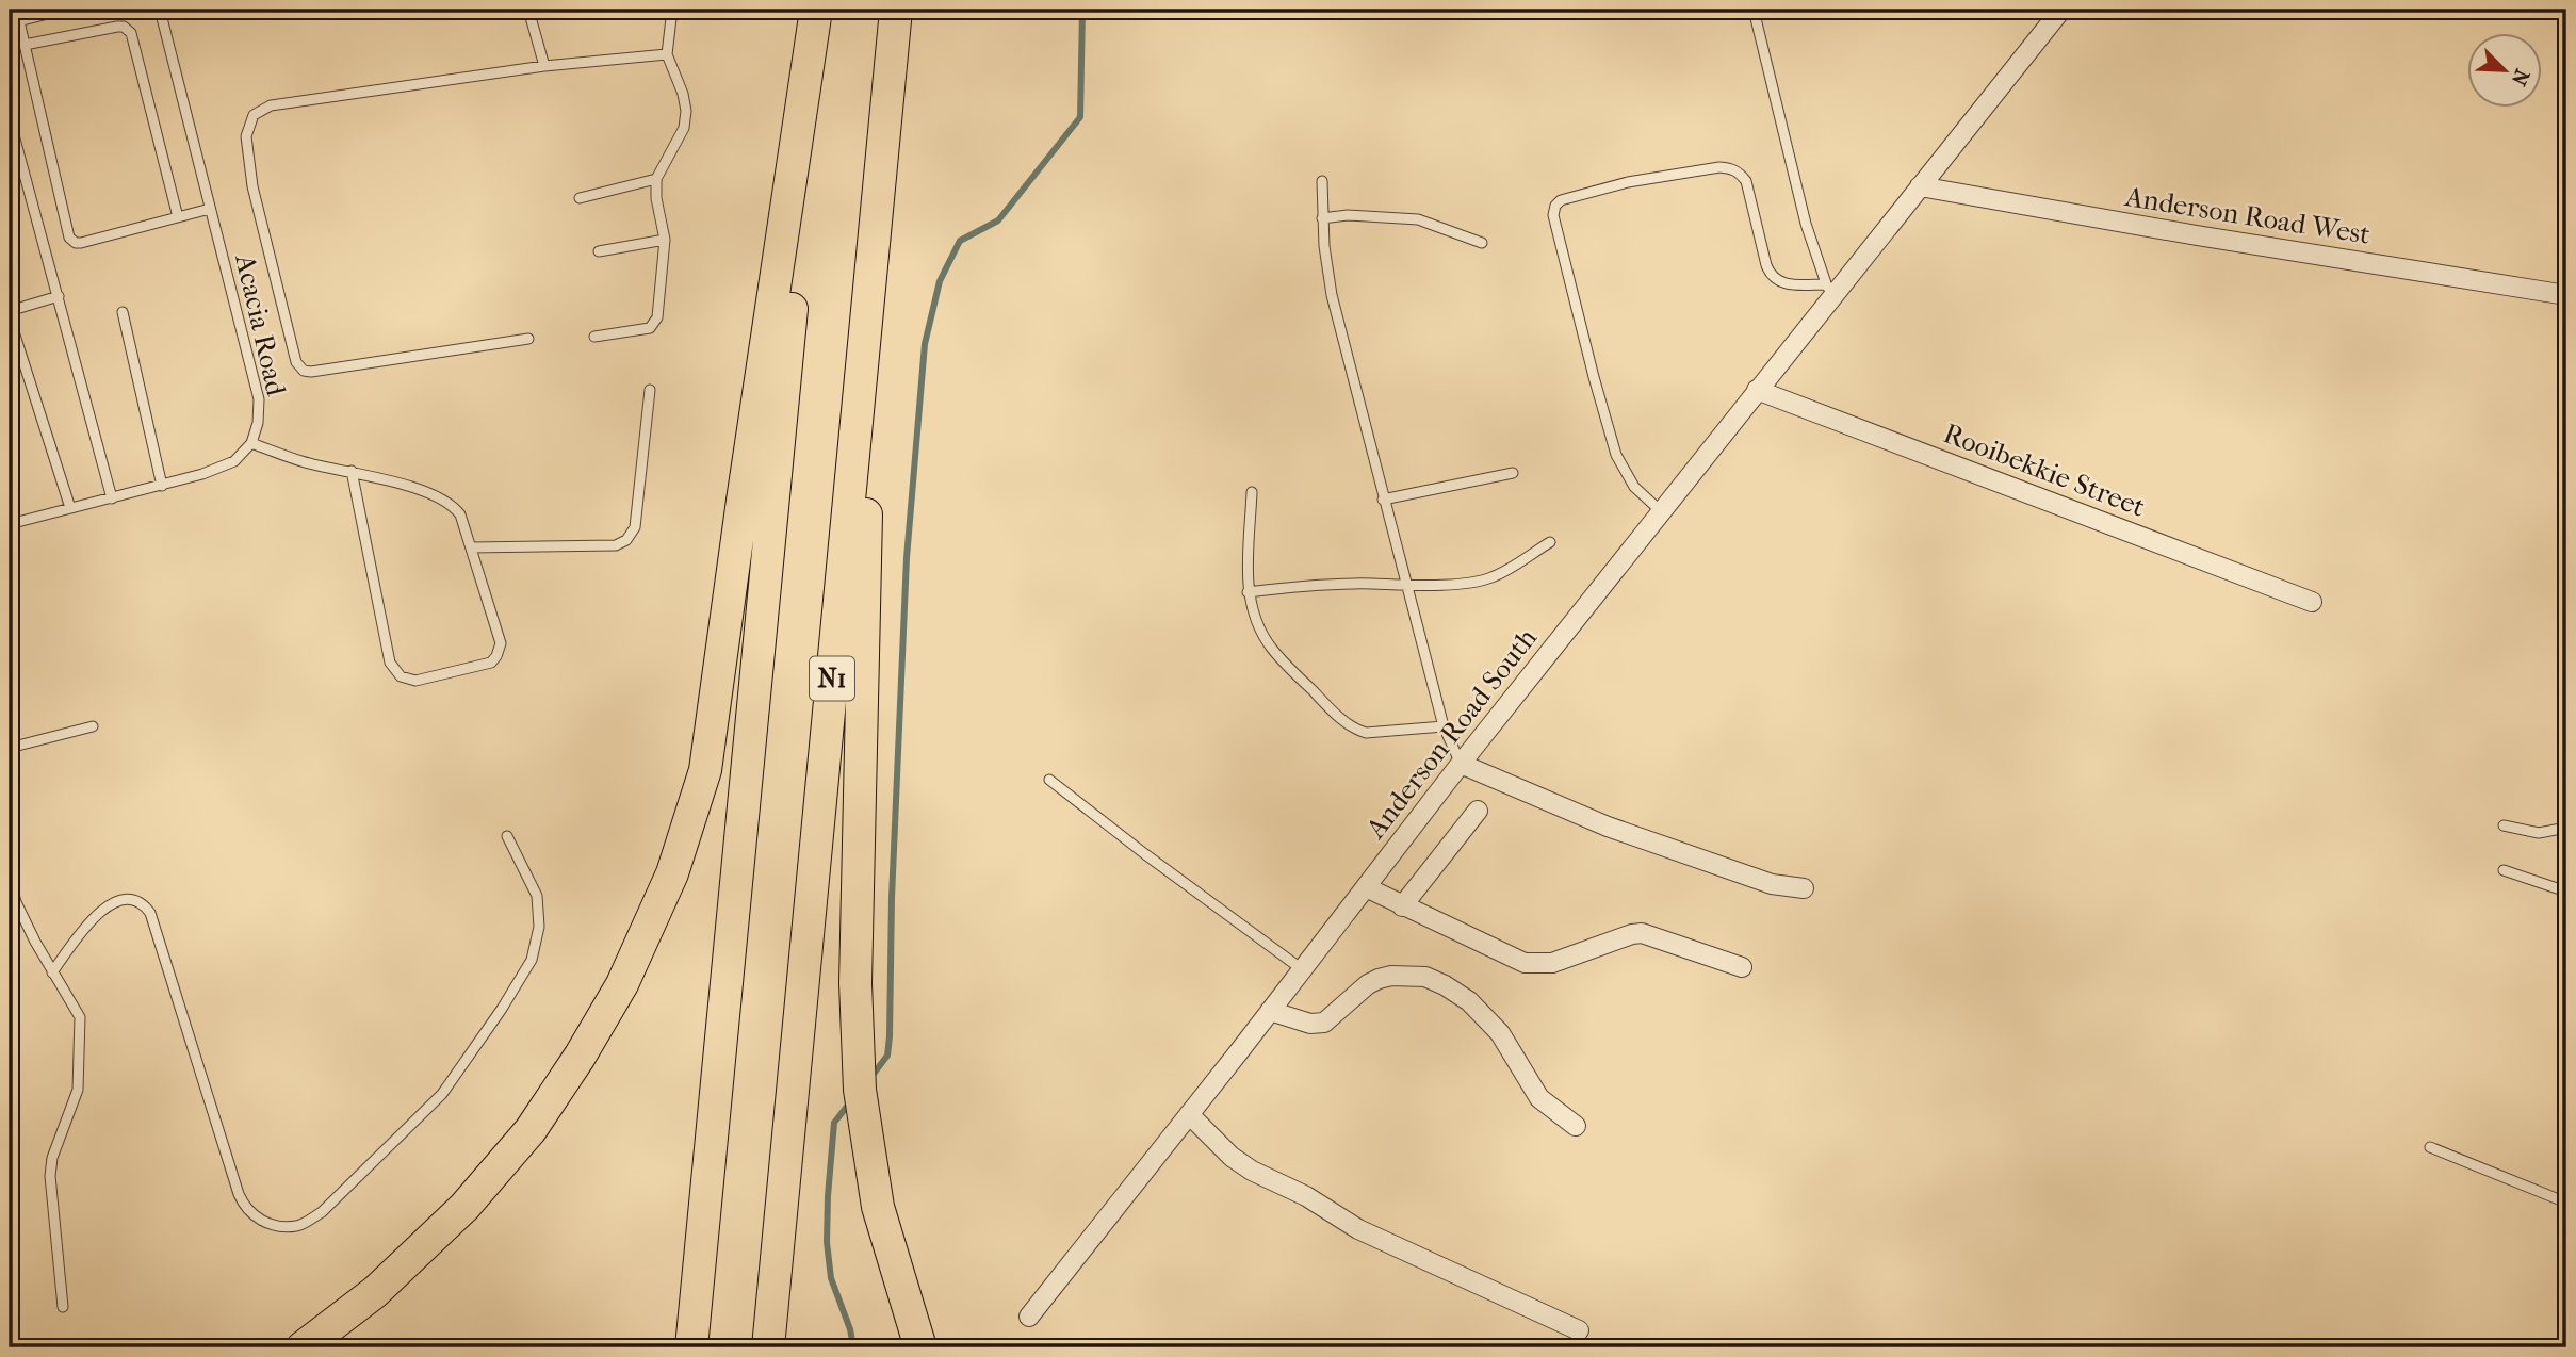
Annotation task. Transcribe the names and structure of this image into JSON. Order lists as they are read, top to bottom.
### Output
{
  "streets": {
    "highway": ["N1"],
    "street": ["Anderson Road West", "Rooibekkie Street", "Anderson Road South"],
    "lane": ["Acacia Road"]
  },
  "crossings": [
    ["Anderson Road West", "Anderson Road South"],
    ["Rooibekkie Street", "Anderson Road South"]
  ],
  "north": "bottom right"
}
